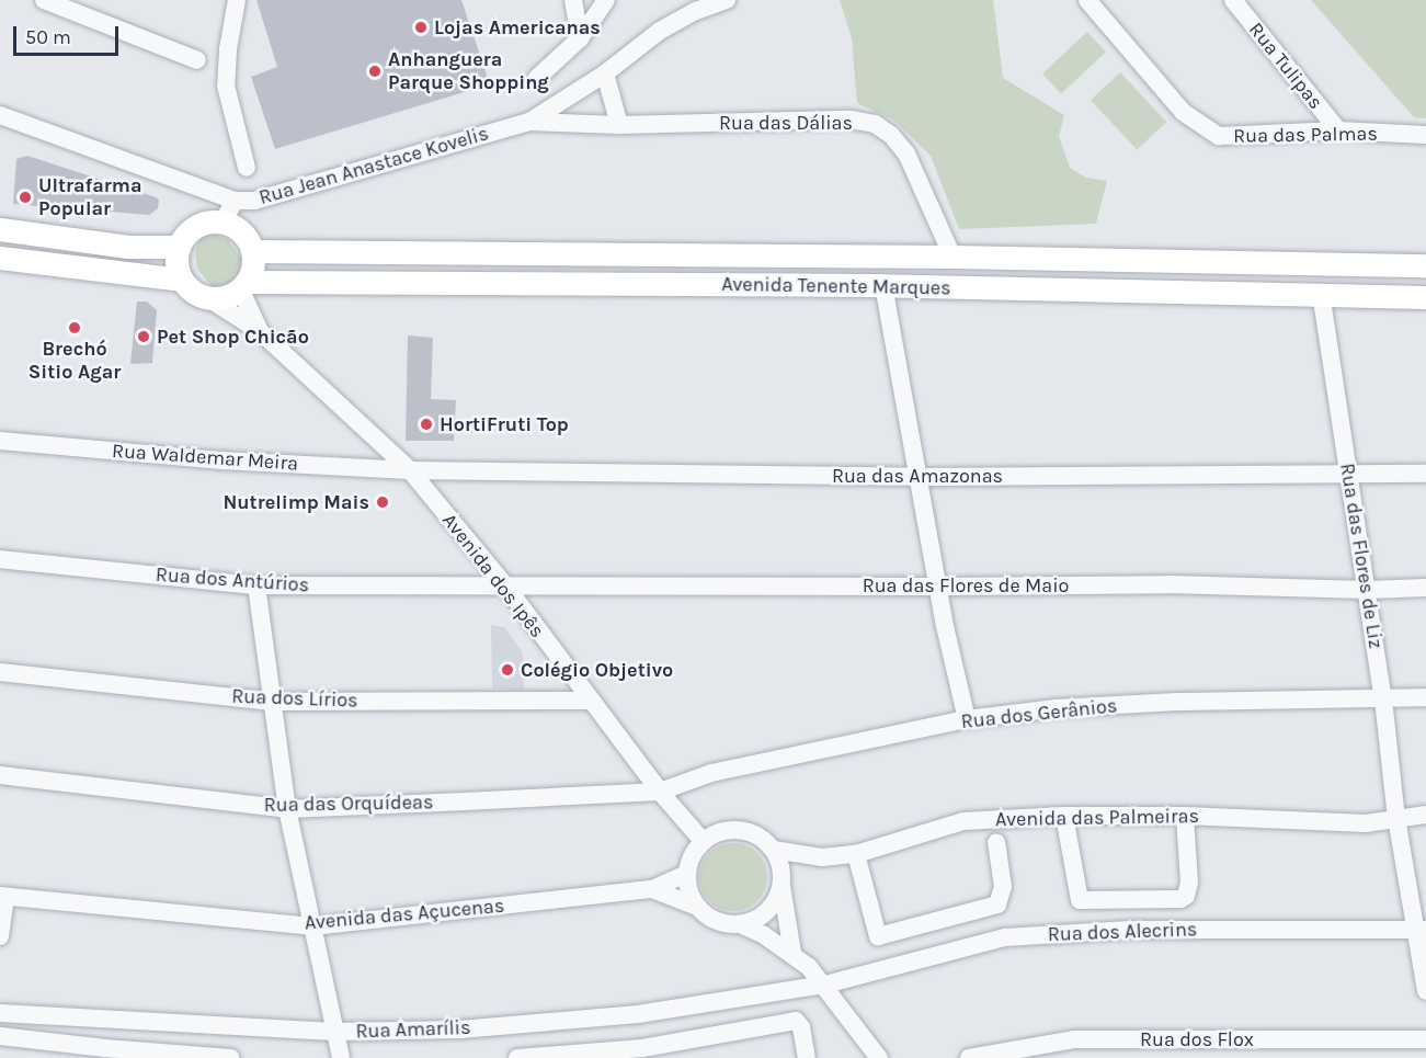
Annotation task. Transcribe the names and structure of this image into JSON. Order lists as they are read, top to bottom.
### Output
{
  "streets": {
    "main road": ["Avenida Tenente Marques"],
    "street": [
      "Rua Tulipas",
      "Rua das Dálias",
      "Rua das Palmas",
      "Rua Jean Anastace Kovelis",
      "Rua Waldemar Meira",
      "Rua das Amazonas",
      "Rua das Flores de Liz",
      "Avenida dos Ipês",
      "Rua dos Antúrios",
      "Rua das Flores de Maio",
      "Rua dos Lírios",
      "Rua dos Gerânios",
      "Rua das Orquídeas",
      "Avenida das Palmeiras",
      "Avenida das Açucenas",
      "Rua dos Alecrins",
      "Rua Amarílis",
      "Rua dos Flox"
    ]
  },
  "crossings": [
    ["Rua Tulipas", "Rua das Palmas"],
    ["Rua das Dálias", "Rua Jean Anastace Kovelis"],
    ["Rua das Dálias", "Avenida Tenente Marques"],
    ["Avenida Tenente Marques", "Rua das Flores de Liz"],
    ["Avenida Tenente Marques", "Avenida dos Ipês"],
    ["Rua Waldemar Meira", "Rua das Amazonas"],
    ["Rua Waldemar Meira", "Avenida dos Ipês"],
    ["Rua das Amazonas", "Rua das Flores de Liz"],
    ["Rua das Amazonas", "Avenida dos Ipês"],
    ["Rua das Flores de Liz", "Rua das Flores de Maio"],
    ["Rua das Flores de Liz", "Rua dos Gerânios"],
    ["Rua das Flores de Liz", "Avenida das Palmeiras"],
    ["Rua das Flores de Liz", "Rua dos Alecrins"],
    ["Avenida dos Ipês", "Rua dos Antúrios"],
    ["Avenida dos Ipês", "Rua das Flores de Maio"],
    ["Avenida dos Ipês", "Rua dos Lírios"],
    ["Avenida dos Ipês", "Rua dos Gerânios"],
    ["Avenida dos Ipês", "Rua das Orquídeas"],
    ["Avenida dos Ipês", "Avenida das Palmeiras"],
    ["Avenida dos Ipês", "Avenida das Açucenas"],
    ["Rua dos Antúrios", "Rua das Flores de Maio"],
    ["Rua dos Gerânios", "Rua das Orquídeas"],
    ["Avenida das Palmeiras", "Avenida das Açucenas"],
    ["Rua dos Alecrins", "Rua Amarílis"]
  ],
  "places": [
    "Lojas Americanas",
    "Anhanguera Parque Shopping",
    "Ultrafarma Popular",
    "Brechó Sitio Agar",
    "Pet Shop Chicão",
    "HortiFruti Top",
    "Nutrelimp Mais",
    "Colégio Objetivo"
  ],
  "scale_bar": "50 m"
}
